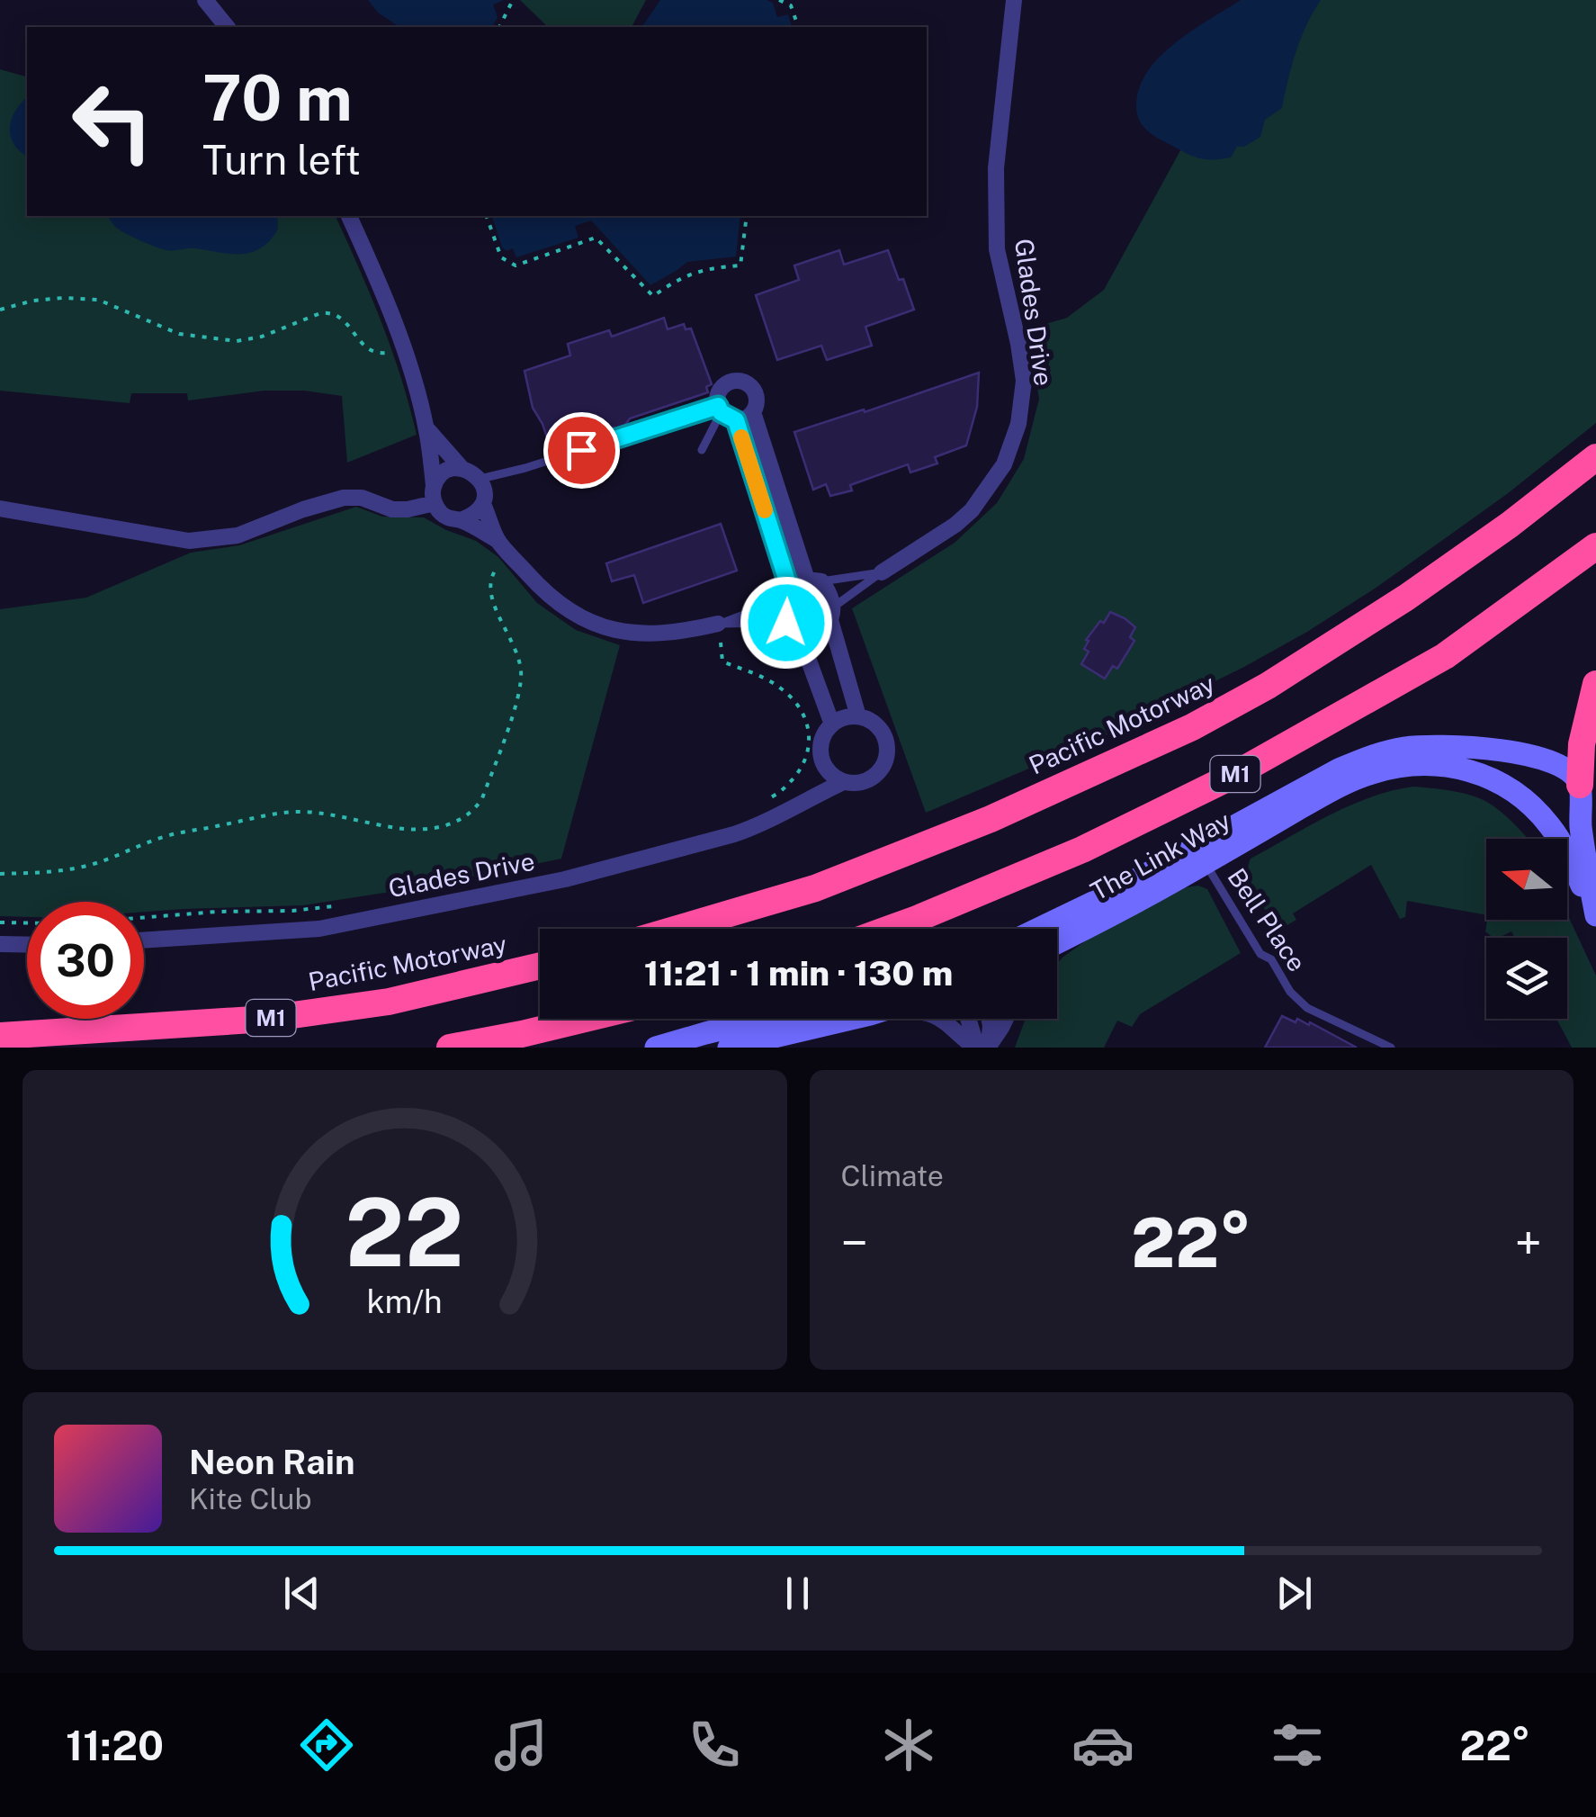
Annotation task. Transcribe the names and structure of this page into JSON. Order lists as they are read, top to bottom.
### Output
{
  "streets": {
    "highway": ["Pacific Motorway", "M1"],
    "main road": ["The Link Way"],
    "street": ["Glades Drive"],
    "lane": ["Bell Place"]
  },
  "crossings": [
    ["The Link Way", "Bell Place"]
  ],
  "north": "left",
  "page": {
    "turn": ["70 m", "Turn left"],
    "limit": "30",
    "trip": "11:21 · 1 min · 130 m",
    "tile": "Climate",
    "heat": ["−", "22°", "+"],
    "song": ["Neon Rain", "Kite Club"],
    "tabs": ["11:20", "22°"],
    "gauge": ["22", "km/h"]
  }
}
